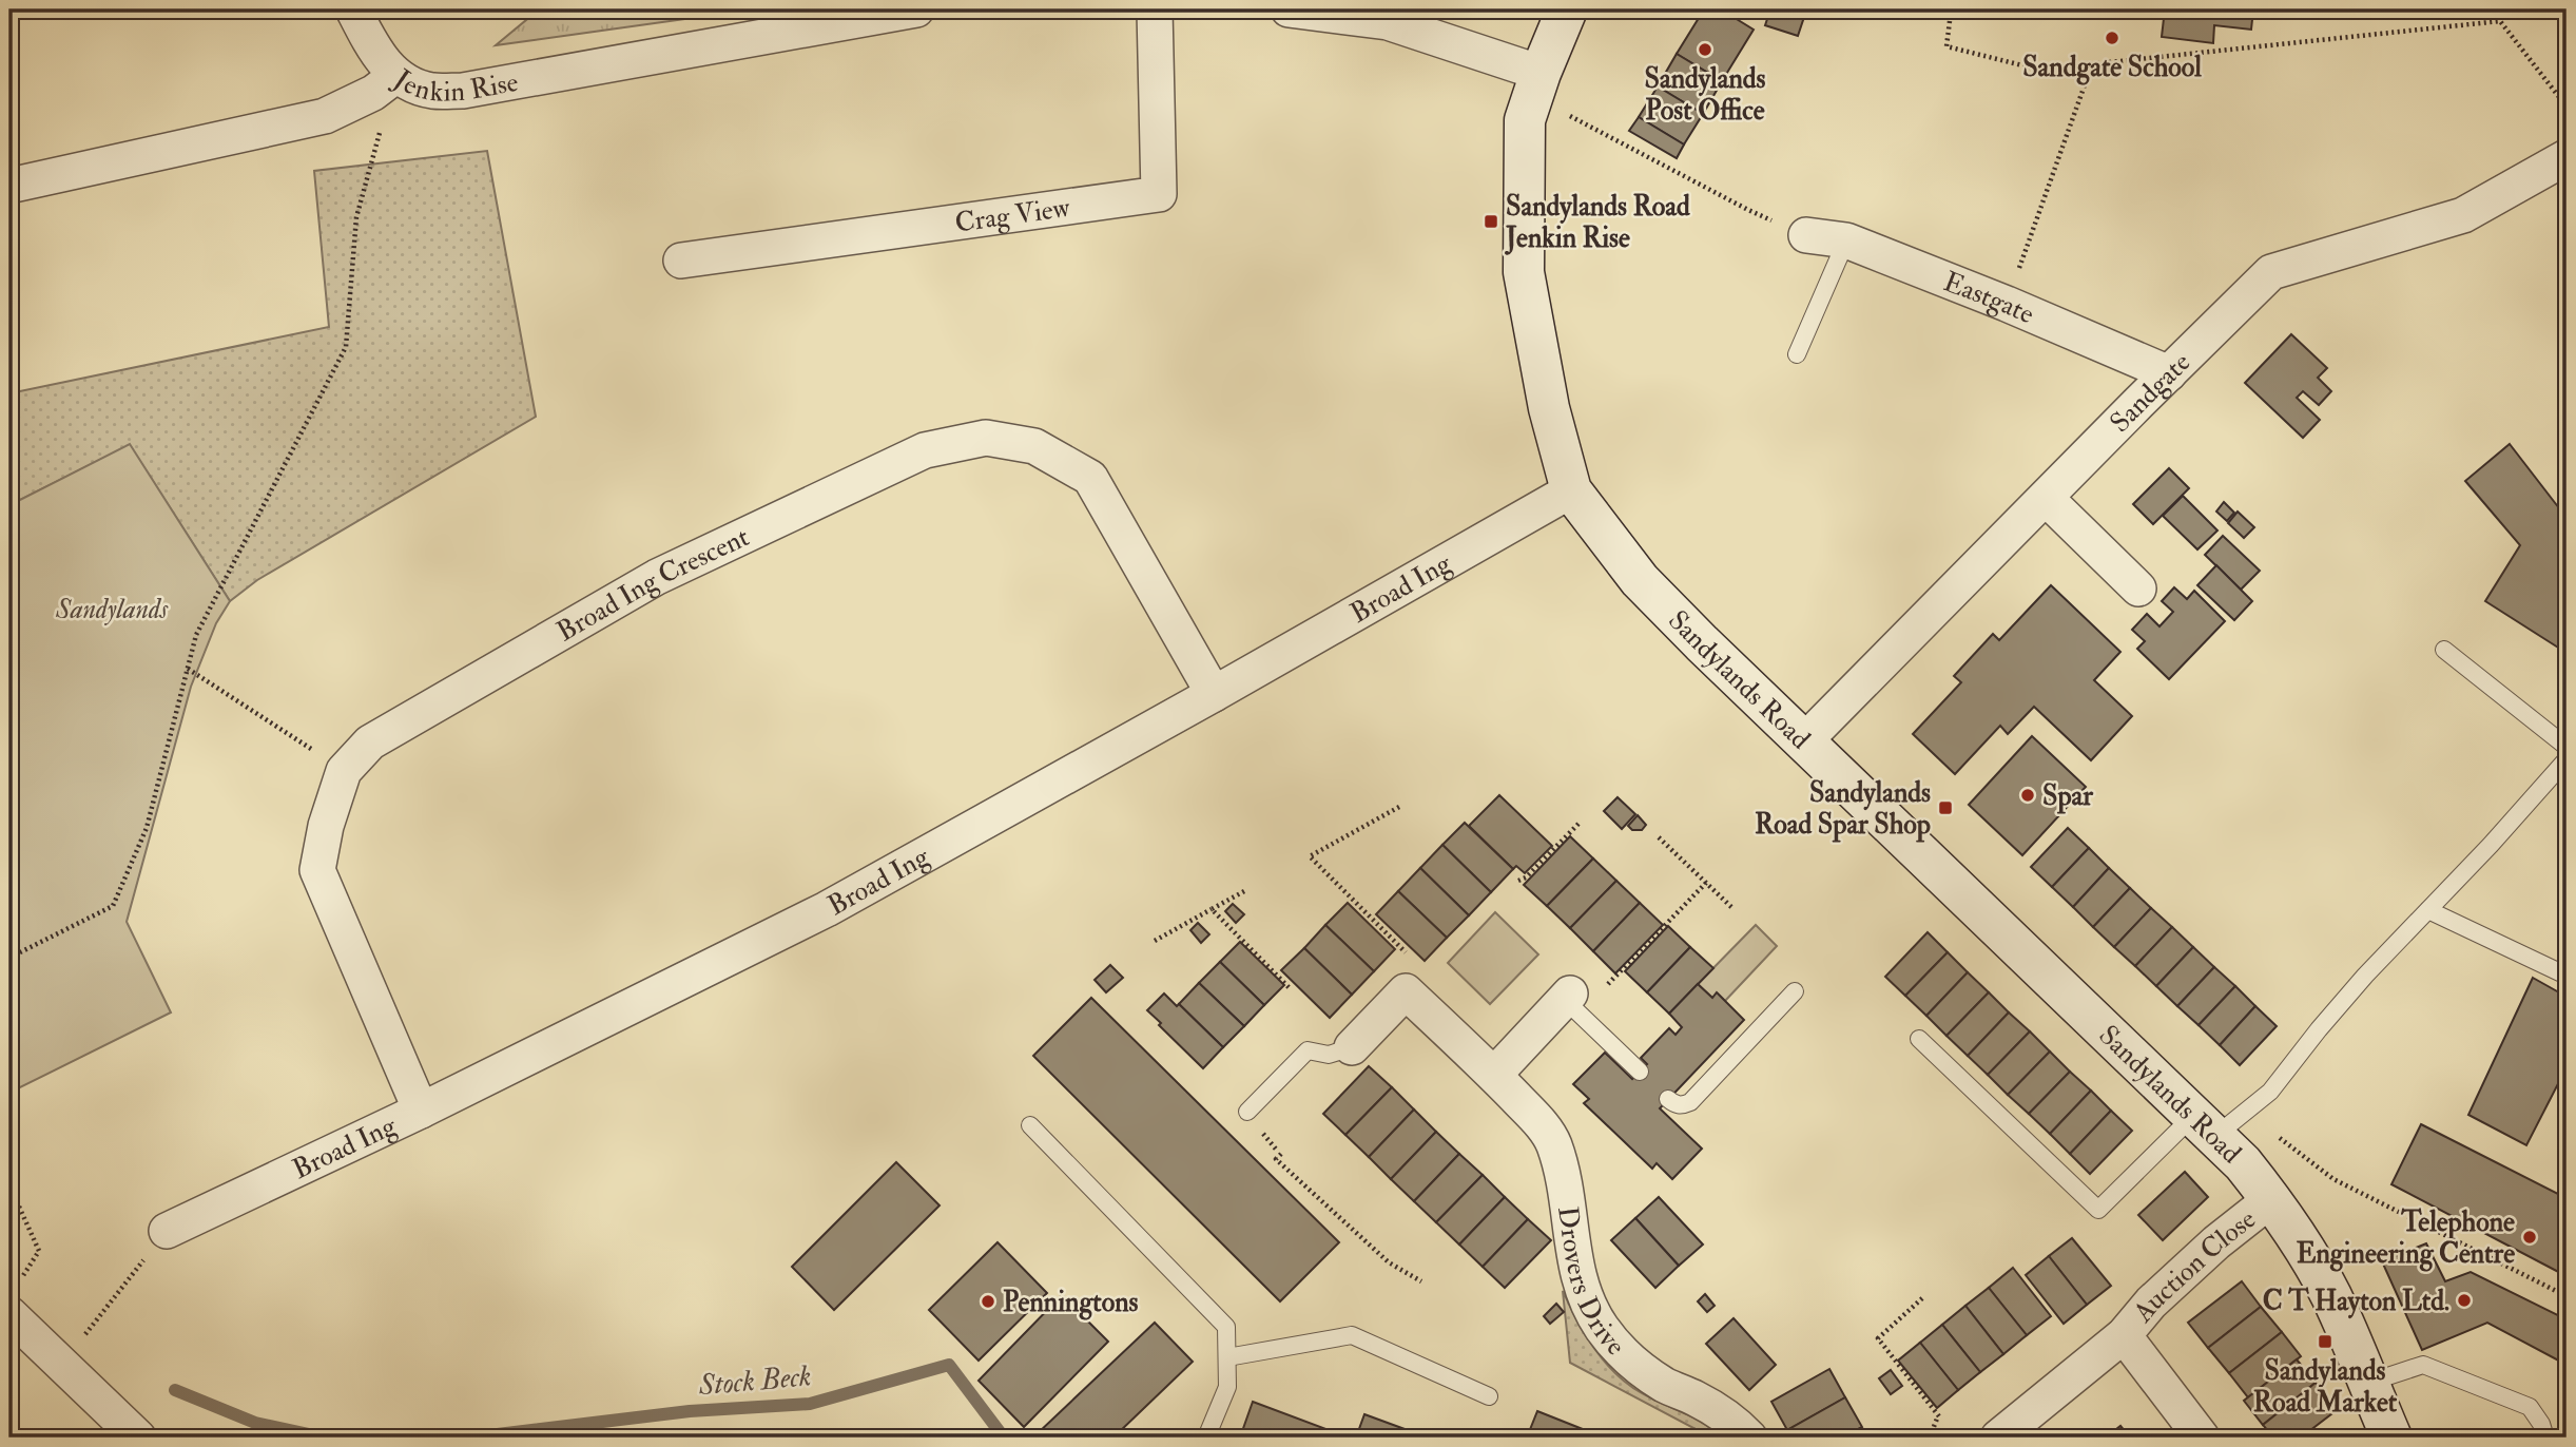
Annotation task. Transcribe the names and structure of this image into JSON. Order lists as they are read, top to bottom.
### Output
{
  "streets": {
    "street": [
      "Jenkin Rise",
      "Crag View",
      "Eastgate",
      "Sandgate",
      "Broad Ing Crescent",
      "Broad Ing",
      "Sandylands Road",
      "Auction Close",
      "Drovers Drive"
    ]
  },
  "crossings": [
    ["Eastgate", "Sandgate"],
    ["Sandgate", "Sandylands Road"],
    ["Broad Ing Crescent", "Broad Ing"],
    ["Broad Ing", "Sandylands Road"],
    ["Sandylands Road", "Auction Close"]
  ],
  "water": ["Stock Beck"],
  "parks": ["Sandylands"],
  "places": {
    "other": [
      "Sandgate School",
      "Sandylands Post Office",
      "Spar",
      "Telephone Engineering Centre",
      "C T Hayton Ltd.",
      "Penningtons"
    ],
    "transit": ["Sandylands Road Jenkin Rise", "Sandylands Road Spar Shop", "Sandylands Road Market"]
  }
}
